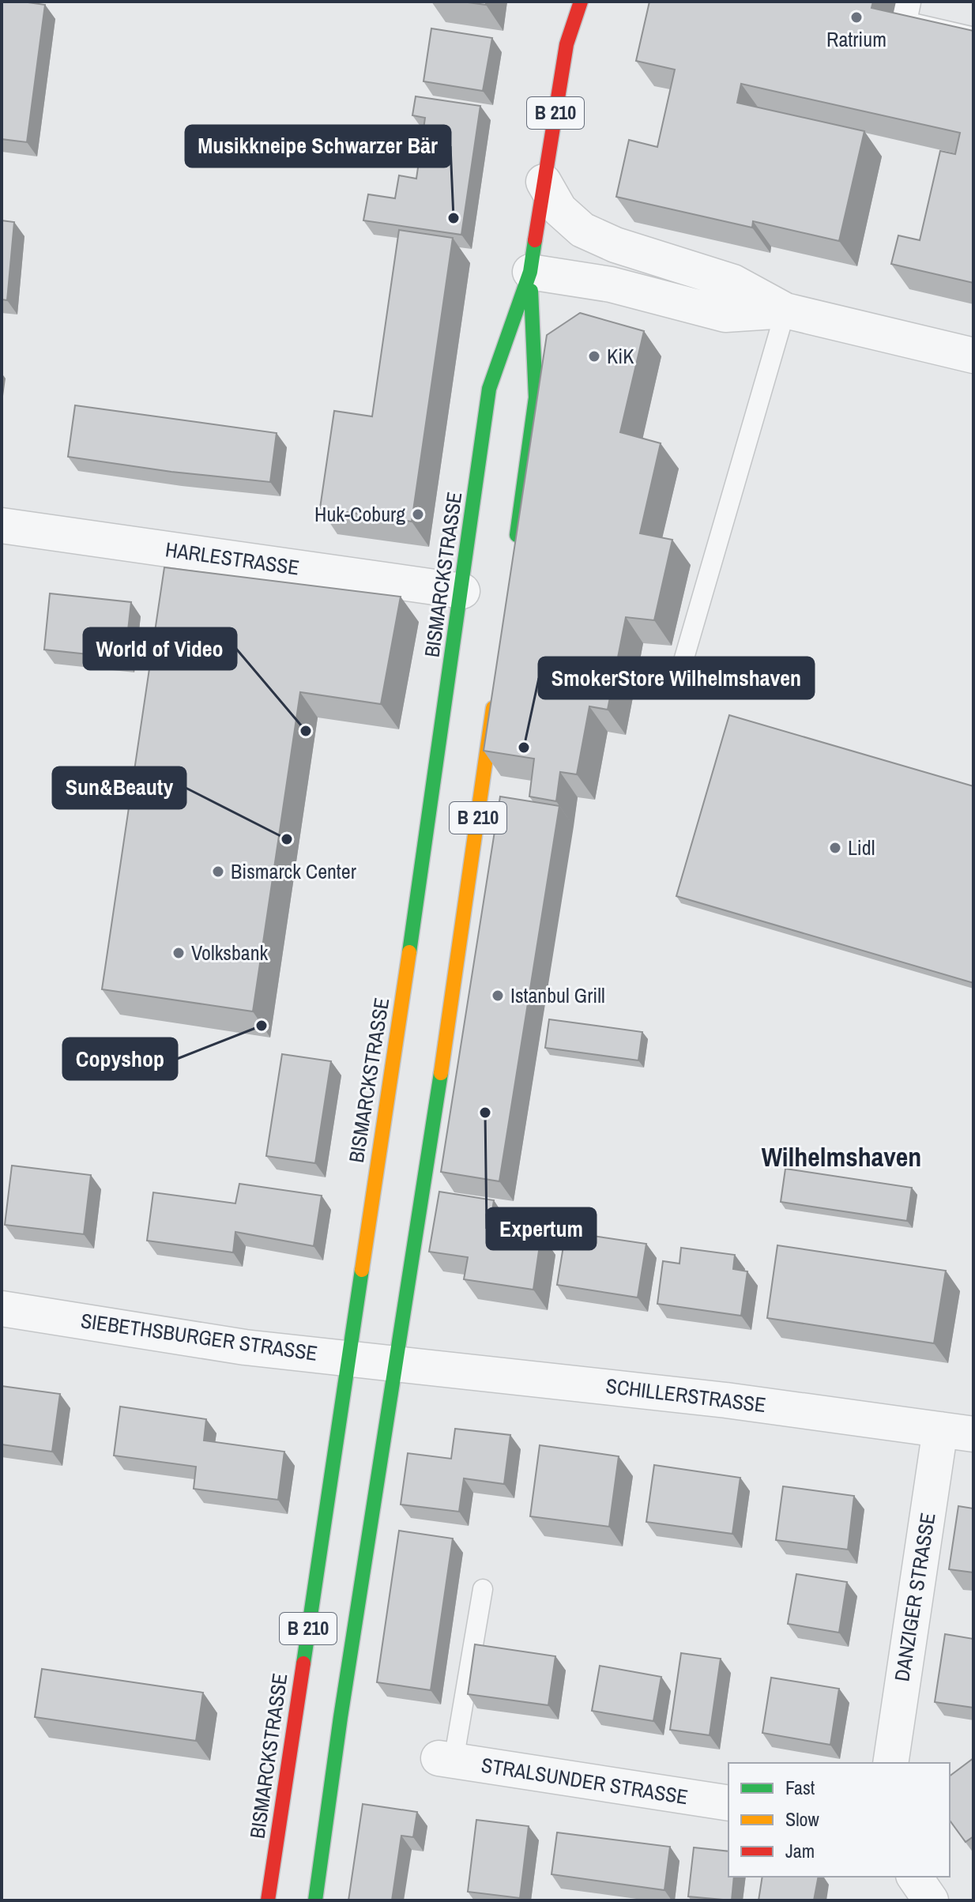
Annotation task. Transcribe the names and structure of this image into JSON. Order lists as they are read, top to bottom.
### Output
{
  "streets": {
    "main road": ["B 210", "BISMARCKSTRASSE"],
    "street": [
      "HARLESTRASSE",
      "SIEBETHSBURGER STRASSE",
      "SCHILLERSTRASSE",
      "DANZIGER STRASSE",
      "STRALSUNDER STRASSE"
    ]
  },
  "crossings": [
    ["B 210", "SIEBETHSBURGER STRASSE"],
    ["B 210", "SCHILLERSTRASSE"],
    ["HARLESTRASSE", "BISMARCKSTRASSE"],
    ["BISMARCKSTRASSE", "SIEBETHSBURGER STRASSE"],
    ["SIEBETHSBURGER STRASSE", "SCHILLERSTRASSE"],
    ["SCHILLERSTRASSE", "DANZIGER STRASSE"]
  ],
  "districts": ["Wilhelmshaven"],
  "places": [
    "Ratrium",
    "Musikkneipe Schwarzer Bär",
    "KiK",
    "Huk-Coburg",
    "World of Video",
    "SmokerStore Wilhelmshaven",
    "Sun&Beauty",
    "Lidl",
    "Bismarck Center",
    "Volksbank",
    "Istanbul Grill",
    "Copyshop",
    "Expertum"
  ],
  "legend": ["Fast", "Slow", "Jam"]
}
